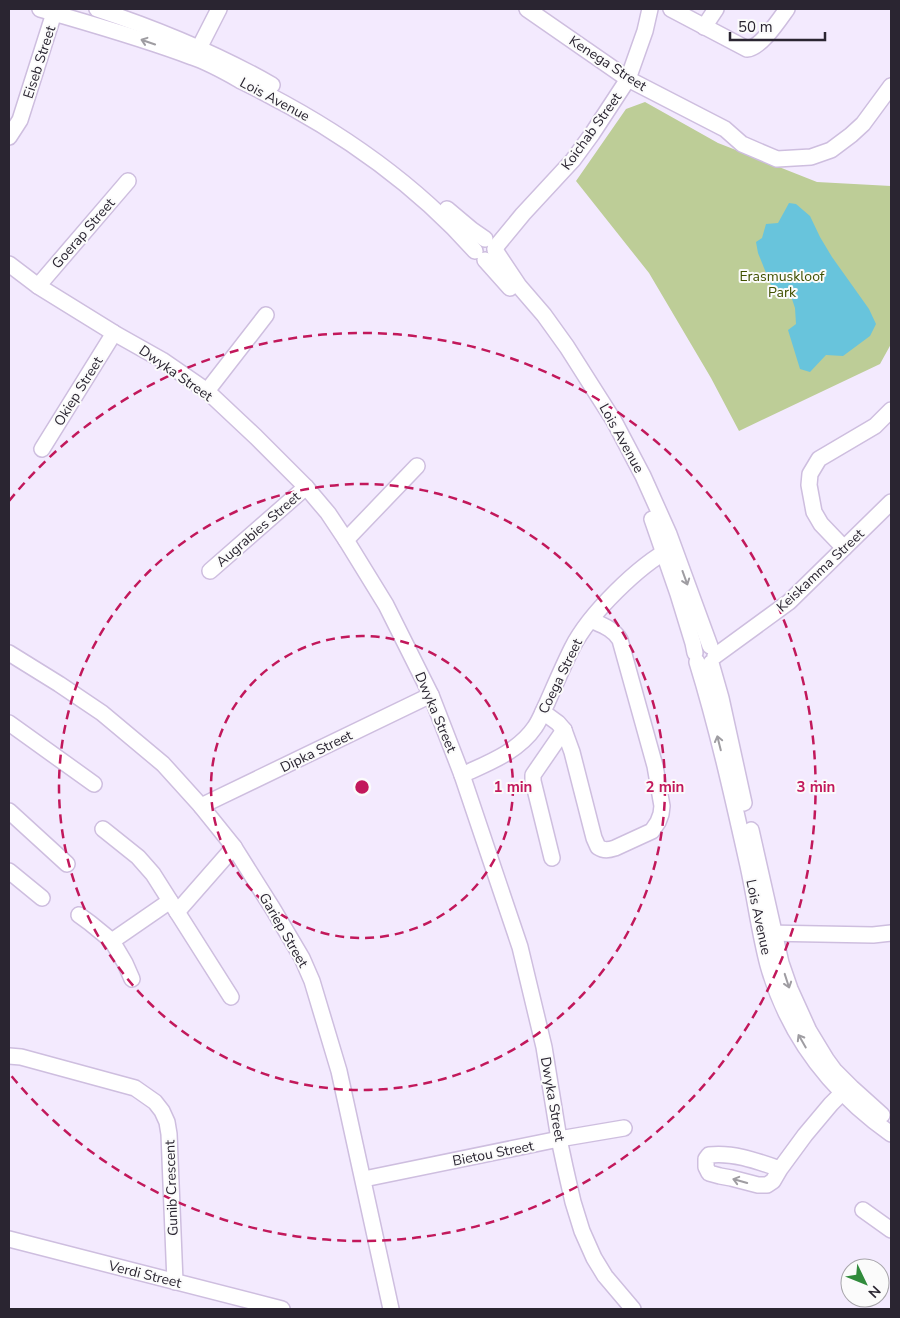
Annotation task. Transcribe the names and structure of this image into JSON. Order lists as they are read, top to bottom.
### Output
{
  "streets": {
    "street": [
      "Eiseb Street",
      "Kenega Street",
      "Lois Avenue",
      "Koichab Street",
      "Goerap Street",
      "Dwyka Street",
      "Okiep Street",
      "Augrabies Street",
      "Keiskamma Street",
      "Coega Street",
      "Dipka Street",
      "Gariep Street",
      "Bietou Street",
      "Gunib Crescent",
      "Verdi Street"
    ]
  },
  "crossings": [
    ["Eiseb Street", "Lois Avenue"],
    ["Kenega Street", "Koichab Street"],
    ["Lois Avenue", "Koichab Street"],
    ["Lois Avenue", "Keiskamma Street"],
    ["Lois Avenue", "Coega Street"],
    ["Goerap Street", "Dwyka Street"],
    ["Dwyka Street", "Okiep Street"],
    ["Dwyka Street", "Augrabies Street"],
    ["Dwyka Street", "Coega Street"],
    ["Dwyka Street", "Dipka Street"],
    ["Dwyka Street", "Bietou Street"],
    ["Dipka Street", "Gariep Street"],
    ["Gariep Street", "Bietou Street"],
    ["Gunib Crescent", "Verdi Street"]
  ],
  "parks": ["Erasmuskloof Park"],
  "scale_bar": "50 m",
  "north": "bottom right",
  "rings": ["1 min", "2 min", "3 min"]
}
